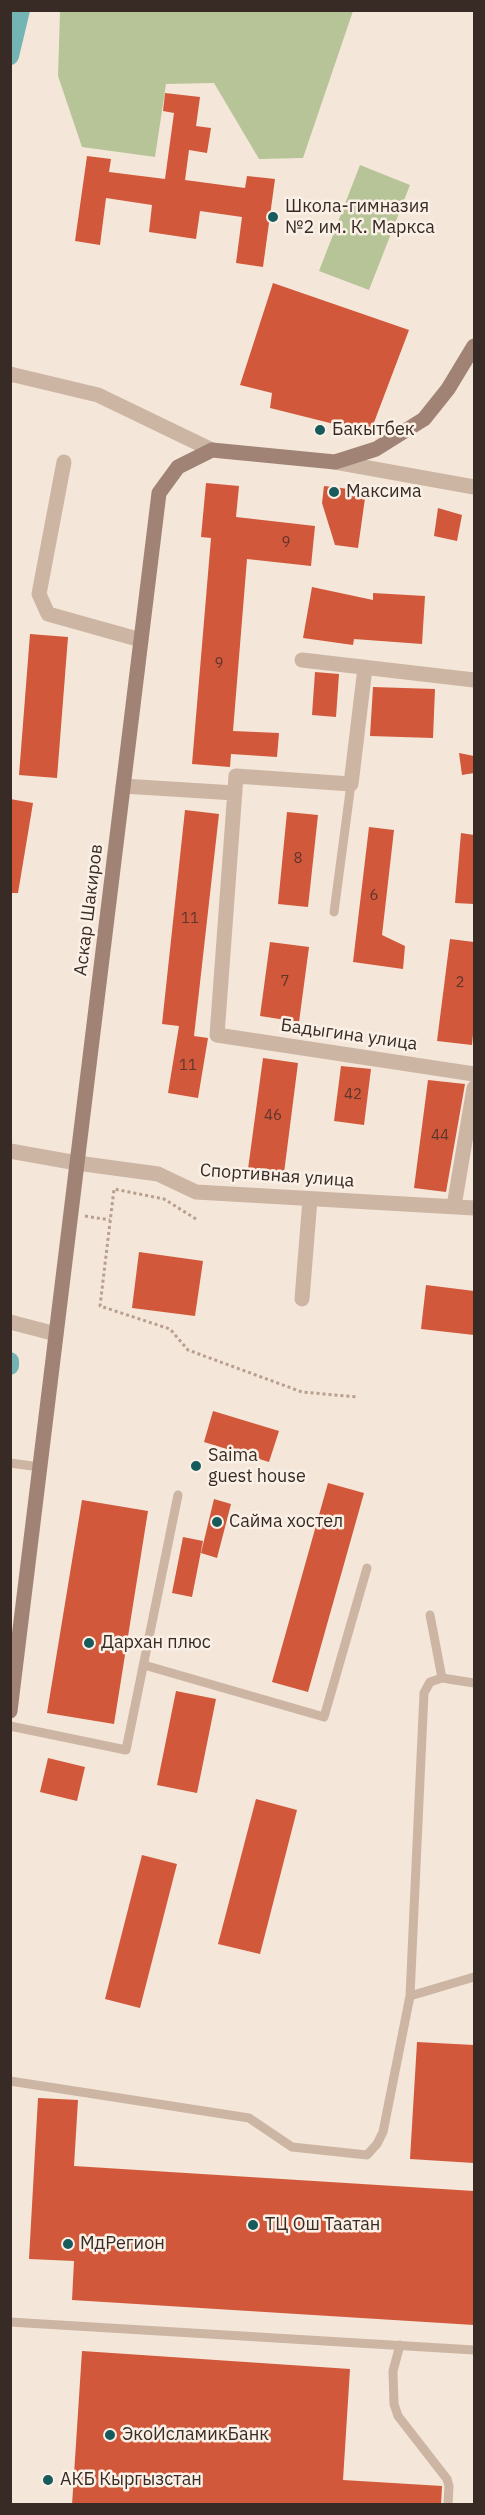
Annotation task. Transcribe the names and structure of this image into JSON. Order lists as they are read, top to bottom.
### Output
{
  "streets": {
    "main road": ["Аскар Шакиров"],
    "street": ["Бадыгина улица", "Спортивная улица"]
  },
  "crossings": [
    ["Аскар Шакиров", "Спортивная улица"]
  ],
  "places": [
    "Школа-гимназия №2 им. К. Маркса",
    "Бакытбек",
    "Максима",
    "Saima guest house",
    "Сайма хостел",
    "Дархан плюс",
    "ТЦ Ош Таатан",
    "МдРегион",
    "ЭкоИсламикБанк",
    "АКБ Кыргызстан"
  ],
  "house_numbers": [
    "9",
    "9",
    "8",
    "6",
    "11",
    "7",
    "2",
    "11",
    "42",
    "46",
    "44"
  ]
}
